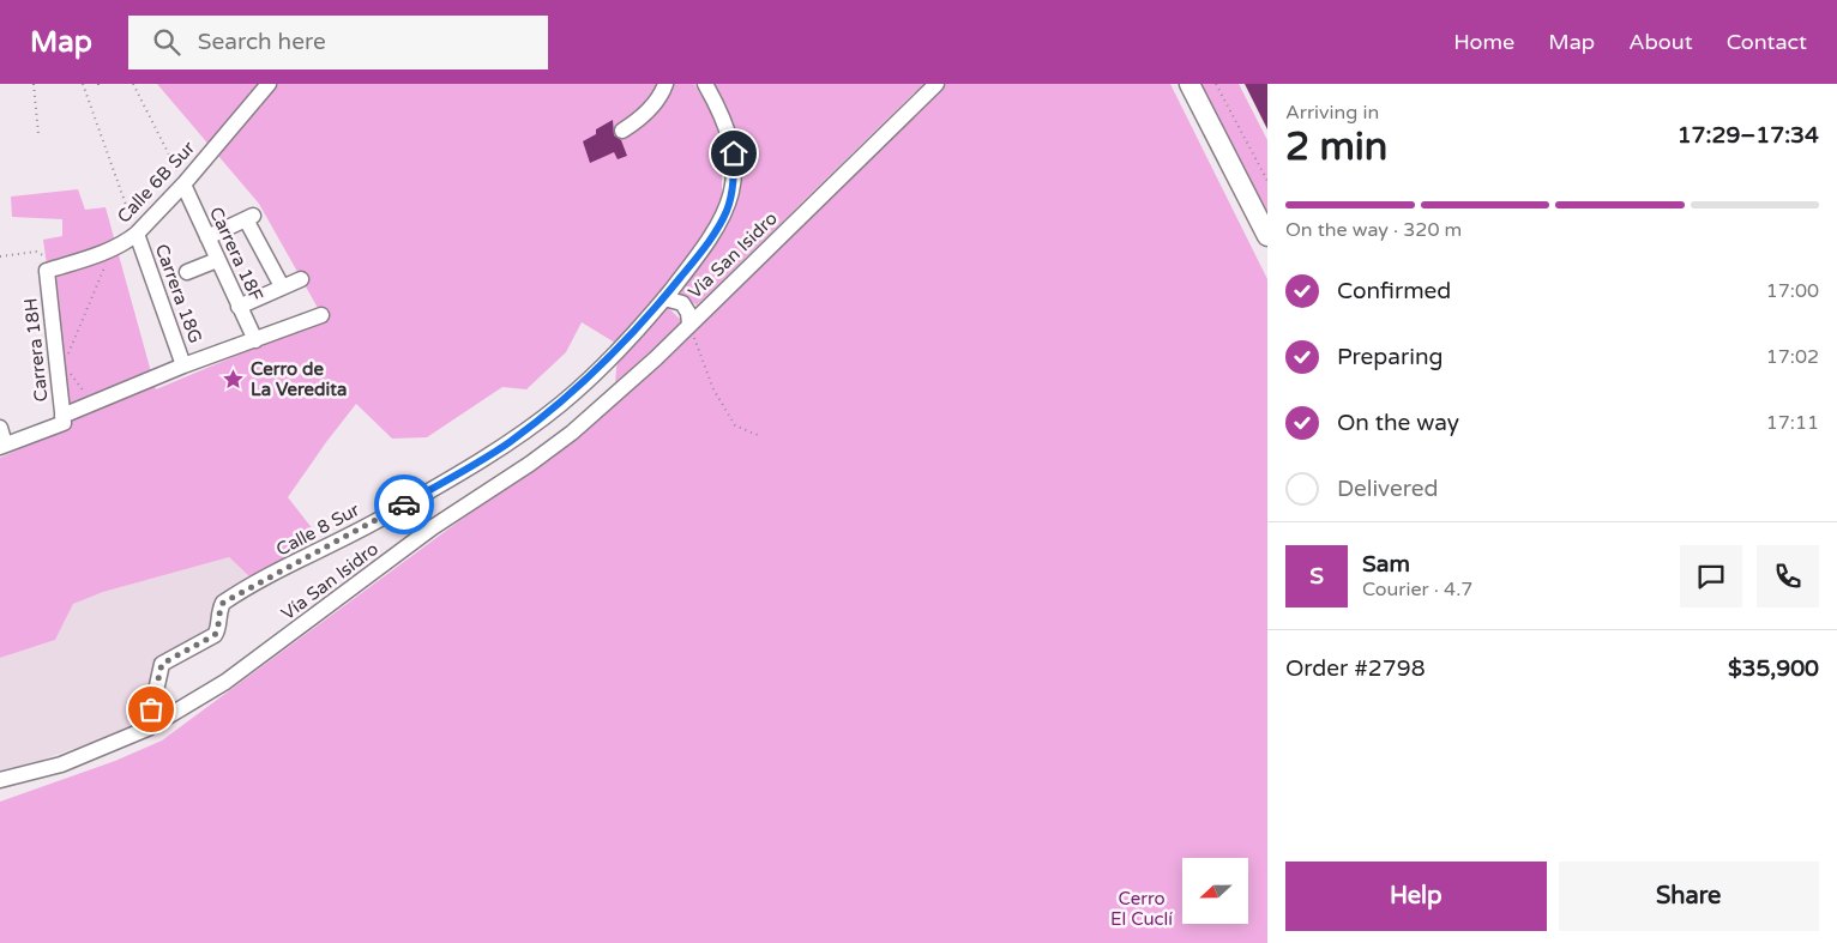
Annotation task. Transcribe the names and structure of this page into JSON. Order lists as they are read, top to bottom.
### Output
{
  "streets": {
    "street": [
      "Calle 6B Sur",
      "Carrera 18F",
      "Vía San Isidro",
      "Carrera 18G",
      "Carrera 18H",
      "Calle 8 Sur"
    ]
  },
  "crossings": [
    ["Calle 6B Sur", "Carrera 18F"],
    ["Calle 6B Sur", "Carrera 18G"],
    ["Calle 6B Sur", "Carrera 18H"],
    ["Vía San Isidro", "Calle 8 Sur"]
  ],
  "parks": ["Cerro El Cuclí"],
  "places": {
    "place": ["Cerro de La Veredita"]
  },
  "north": "left",
  "page": {
    "header": "Map",
    "search": "Search here",
    "nav": [
      "Home",
      "Map",
      "About",
      "Contact"
    ],
    "heading": ["2 min", "Arriving in", "17:29–17:34"],
    "panel": [
      "Sam",
      "Courier · 4.7",
      "Order #2798",
      "$35,900"
    ],
    "bar": "On the way · 320 m",
    "list": [
      ["Confirmed", "17:00"],
      ["Preparing", "17:02"],
      ["On the way", "17:11"],
      "Delivered"
    ],
    "round": "S",
    "buttons": ["Help", "Share"]
  }
}
